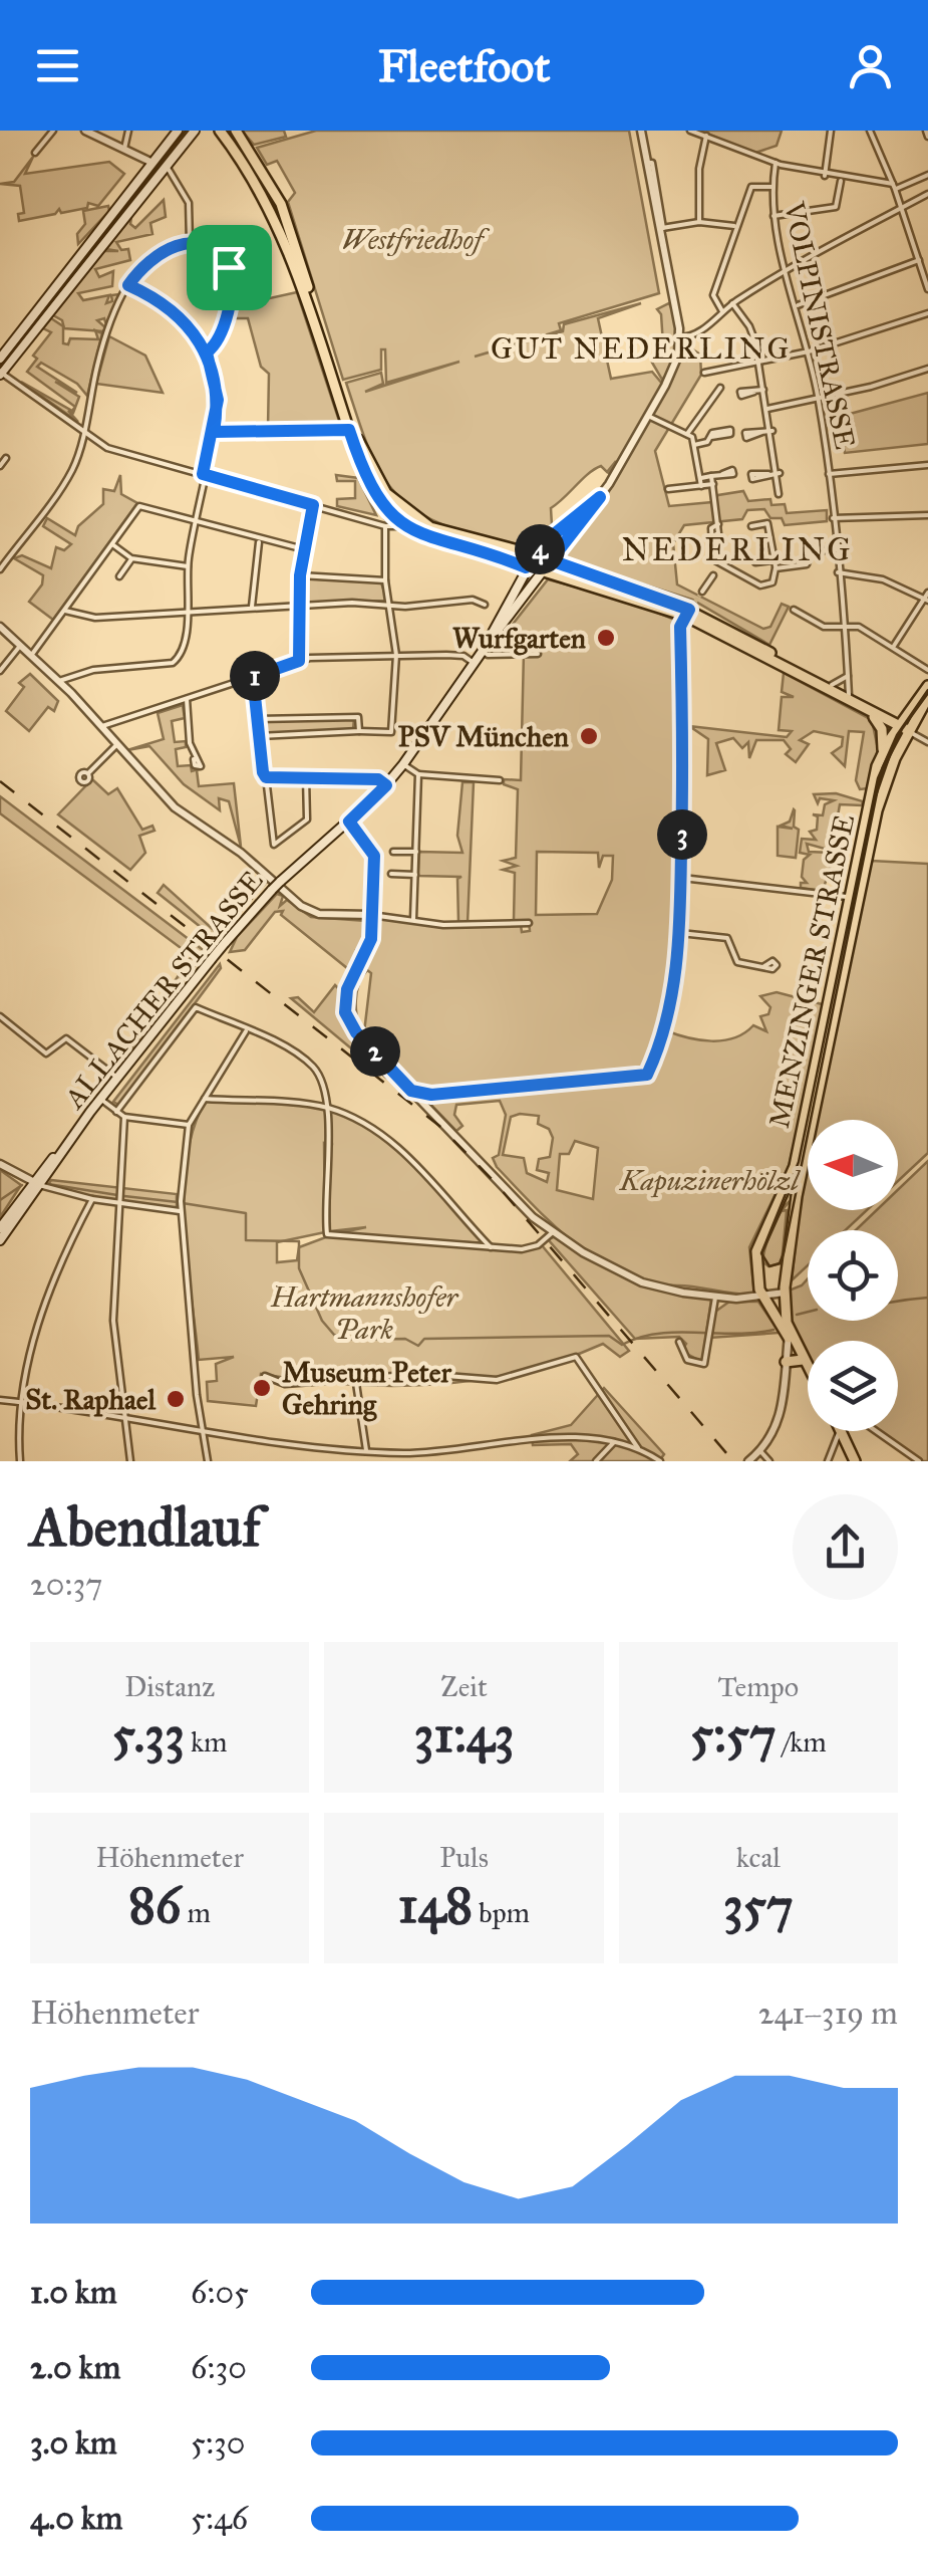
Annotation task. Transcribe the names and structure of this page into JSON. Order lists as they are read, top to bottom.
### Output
{
  "streets": {
    "main road": ["MENZINGER STRASSE", "ALLACHER STRASSE"],
    "street": ["VOLPINISTRASSE"]
  },
  "districts": ["GUT NEDERLING", "NEDERLING"],
  "parks": ["Westfriedhof", "Kapuzinerhölzl", "Hartmannshofer Park"],
  "places": [
    "Wurfgarten",
    "PSV München",
    "Museum Peter Gehring",
    "St. Raphael"
  ],
  "north": "left",
  "page": {
    "header": "Fleetfoot",
    "pins": [
      "4",
      "1",
      "3",
      "2"
    ],
    "heading": ["Abendlauf", "20:37"],
    "stats": [
      ["Distanz", "5.33 km"],
      ["Zeit", "31:43"],
      ["Tempo", "5:57 /km"],
      ["Höhenmeter", "86 m"],
      ["Puls", "148 bpm"],
      ["kcal", "357"]
    ],
    "chart": ["Höhenmeter", "241–319 m"],
    "list": [
      {
        "name": "1.0 km",
        "note": "6:05"
      },
      {
        "name": "2.0 km",
        "note": "6:30"
      },
      {
        "name": "3.0 km",
        "note": "5:30"
      },
      {
        "name": "4.0 km",
        "note": "5:46"
      }
    ]
  }
}
